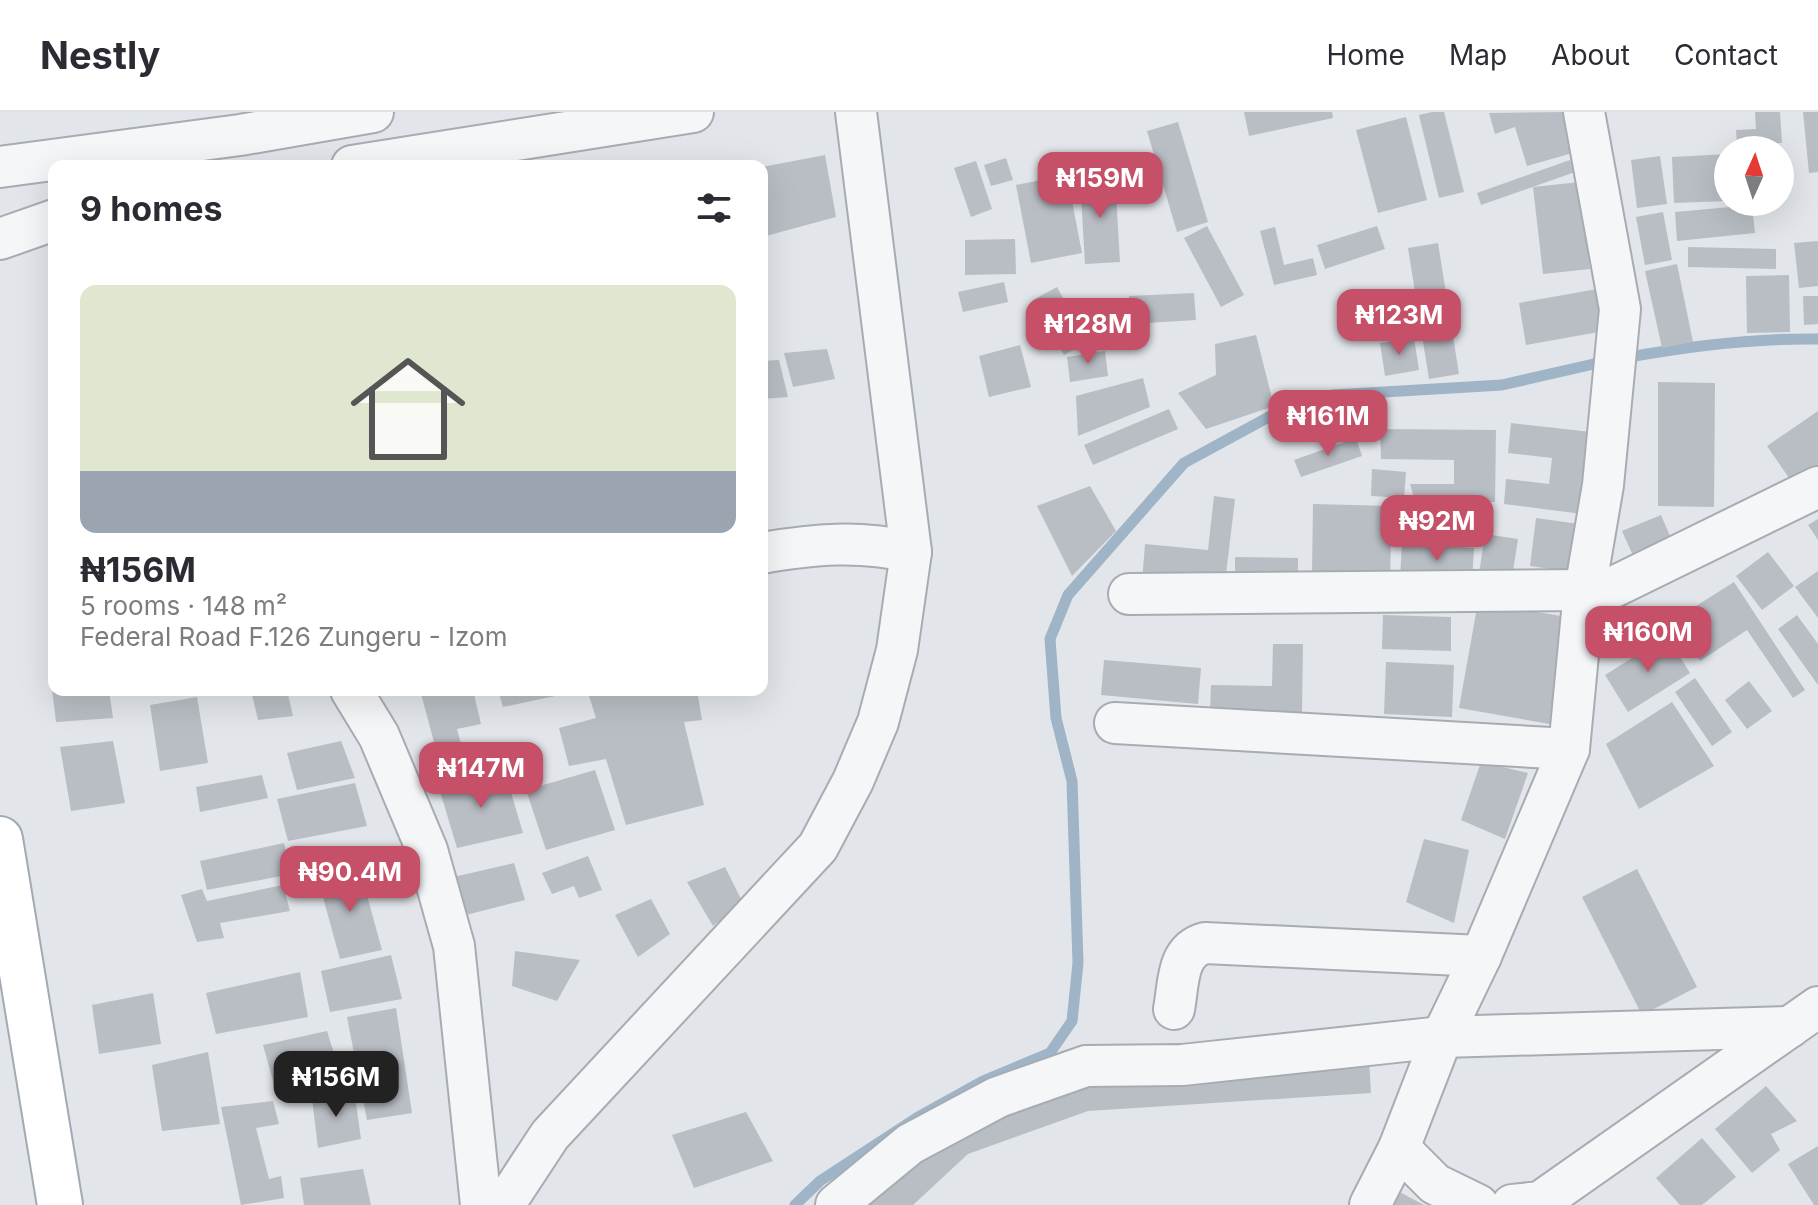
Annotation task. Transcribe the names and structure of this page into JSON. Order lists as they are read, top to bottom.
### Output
{
  "north": "top",
  "page": {
    "header": "Nestly",
    "nav": [
      "Home",
      "Map",
      "About",
      "Contact"
    ],
    "price": [
      "₦159M",
      "₦123M",
      "₦128M",
      "₦161M",
      "₦92M",
      "₦160M",
      "₦147M",
      "₦90.4M",
      "₦156M"
    ],
    "heading": "9 homes",
    "list": [
      {
        "name": "₦156M",
        "note": "5 rooms · 148 m² · Federal Road F.126 Zungeru - Izom"
      }
    ]
  }
}
